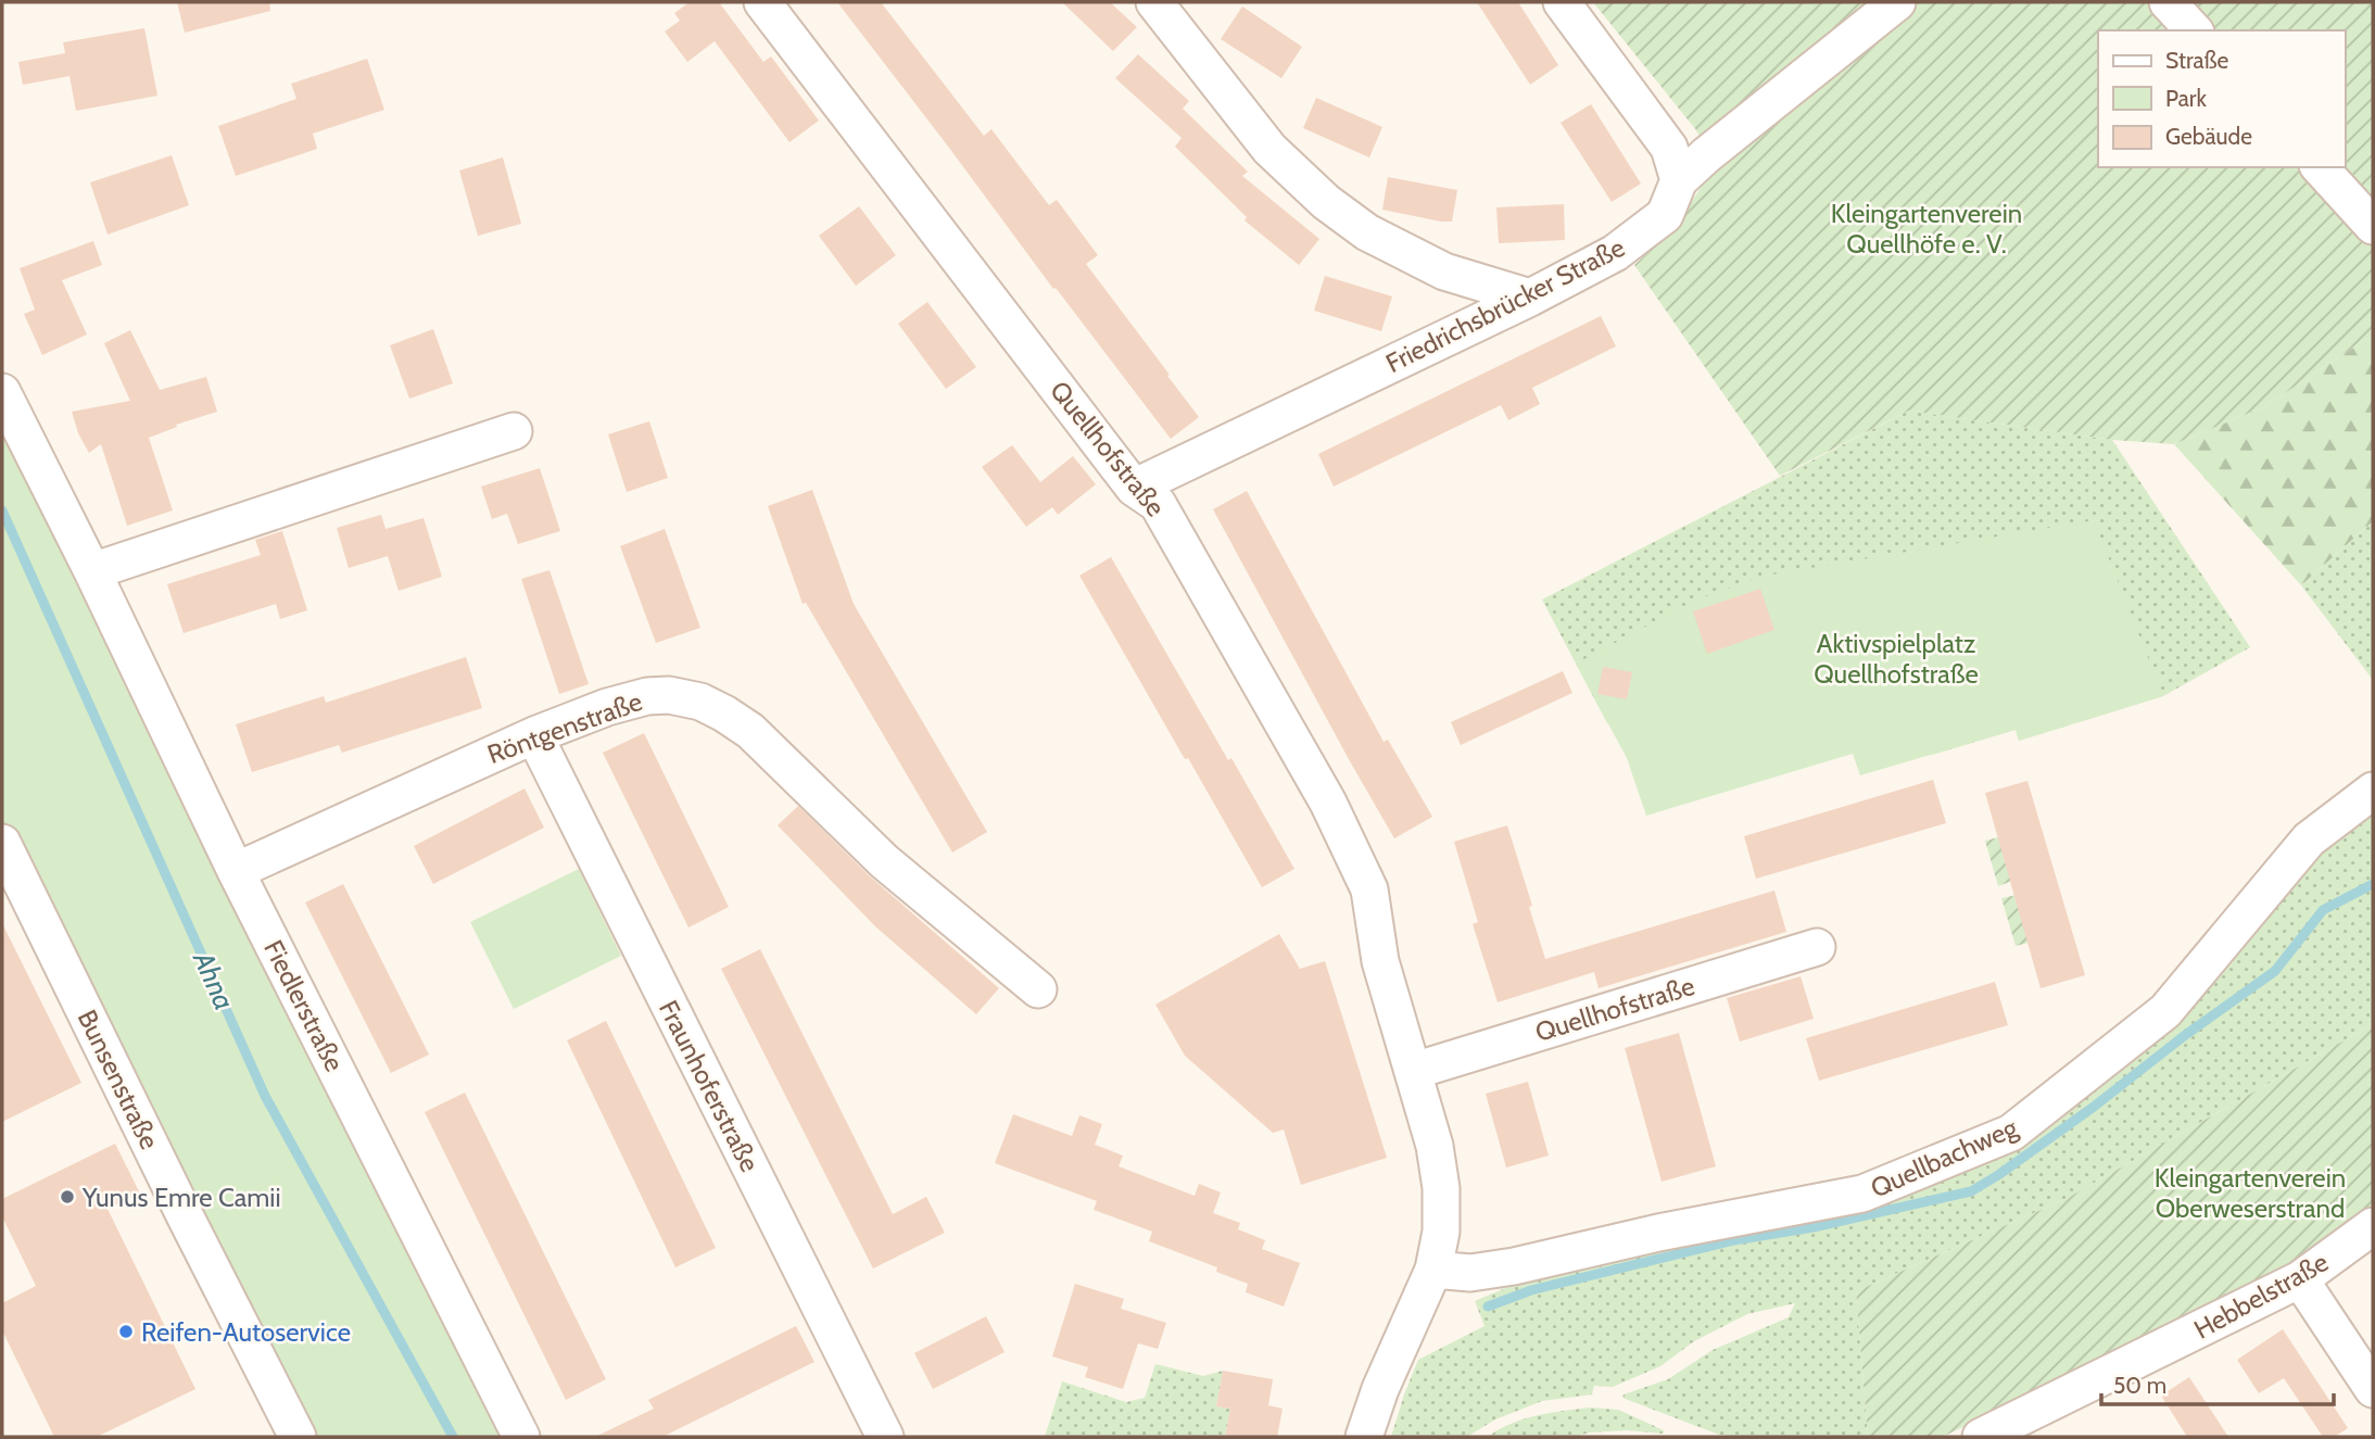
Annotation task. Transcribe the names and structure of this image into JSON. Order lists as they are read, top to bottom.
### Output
{
  "streets": {
    "street": [
      "Friedrichsbrücker Straße",
      "Quellhofstraße",
      "Röntgenstraße",
      "Fiedlerstraße",
      "Bunsenstraße",
      "Fraunhoferstraße",
      "Quellbachweg",
      "Hebbelstraße"
    ]
  },
  "crossings": [
    ["Friedrichsbrücker Straße", "Quellhofstraße"],
    ["Quellhofstraße", "Quellbachweg"],
    ["Röntgenstraße", "Fiedlerstraße"],
    ["Röntgenstraße", "Fraunhoferstraße"]
  ],
  "water": ["Ahna"],
  "parks": ["Kleingartenverein Quellhöfe e. V.", "Aktivspielplatz Quellhofstraße", "Kleingartenverein Oberweserstrand"],
  "places": ["Yunus Emre Camii", "Reifen-Autoservice"],
  "legend": ["Straße", "Park", "Gebäude"],
  "scale_bar": "50 m"
}
